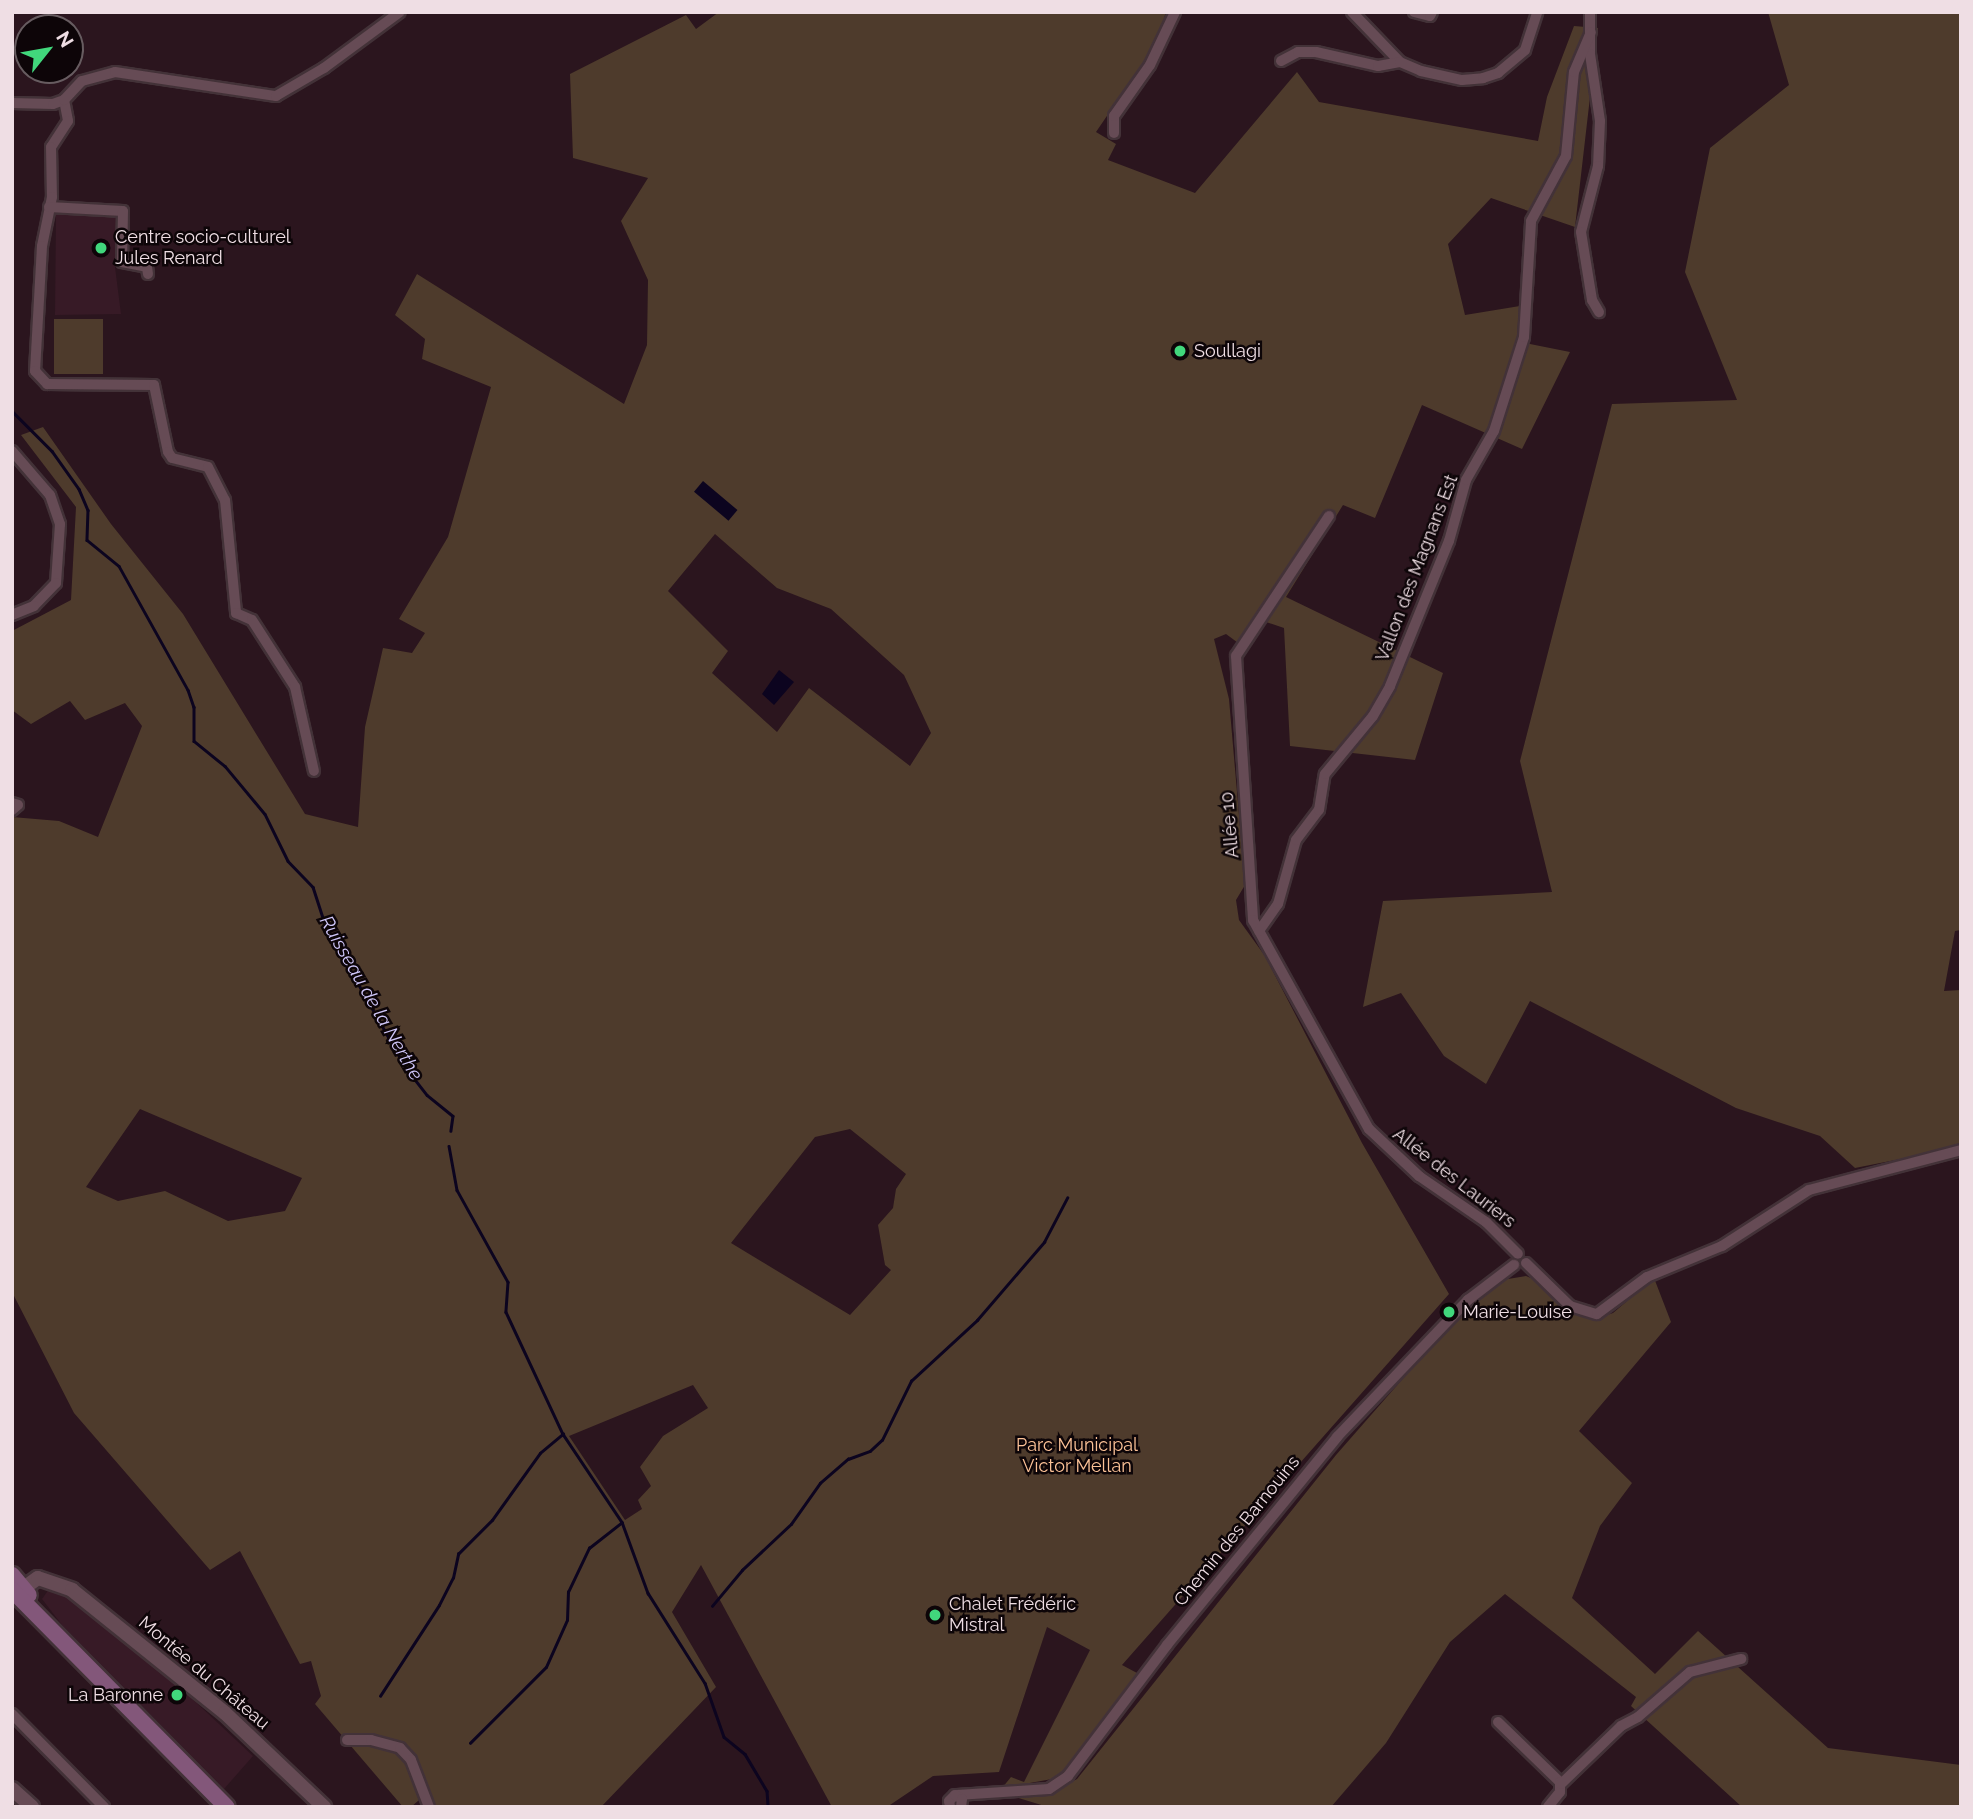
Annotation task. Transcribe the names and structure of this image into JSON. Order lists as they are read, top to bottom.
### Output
{
  "streets": {
    "street": [
      "Vallon des Magnans Est",
      "Allée 10",
      "Allée des Lauriers",
      "Chemin des Barnouins",
      "Montée du Château"
    ]
  },
  "crossings": [
    ["Vallon des Magnans Est", "Allée 10"],
    ["Allée 10", "Allée des Lauriers"],
    ["Allée des Lauriers", "Chemin des Barnouins"]
  ],
  "water": ["Ruisseau de la Nerthe"],
  "parks": ["Parc Municipal Victor Mellan"],
  "places": [
    "Centre socio-culturel Jules Renard",
    "Soullagi",
    "Marie-Louise",
    "Chalet Frédéric Mistral",
    "La Baronne"
  ],
  "north": "top right"
}
